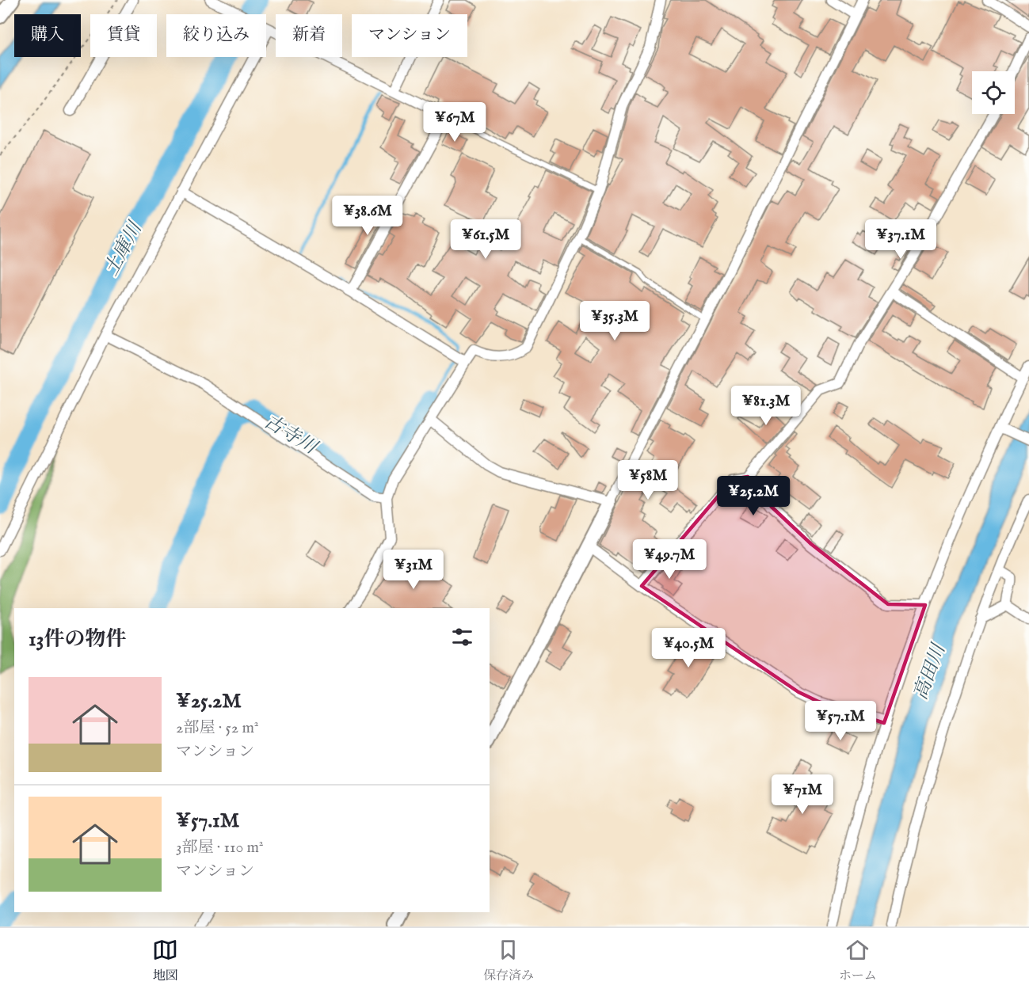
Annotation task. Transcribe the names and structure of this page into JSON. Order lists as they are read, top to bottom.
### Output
{
  "water": ["土庫川", "古寺川", "高田川"],
  "page": {
    "chip": [
      "購入",
      "賃貸",
      "絞り込み",
      "新着",
      "マンション"
    ],
    "price": [
      "¥67M",
      "¥38.6M",
      "¥61.5M",
      "¥37.1M",
      "¥35.3M",
      "¥81.3M",
      "¥58M",
      "¥25.2M",
      "¥49.7M",
      "¥31M",
      "¥40.5M",
      "¥57.1M",
      "¥71M"
    ],
    "heading": "13件の物件",
    "list": [
      {
        "name": "¥25.2M",
        "note": "2部屋 · 52 m² · マンション"
      },
      {
        "name": "¥57.1M",
        "note": "3部屋 · 110 m² · マンション"
      }
    ],
    "tabs": ["地図", "保存済み", "ホーム"]
  }
}
